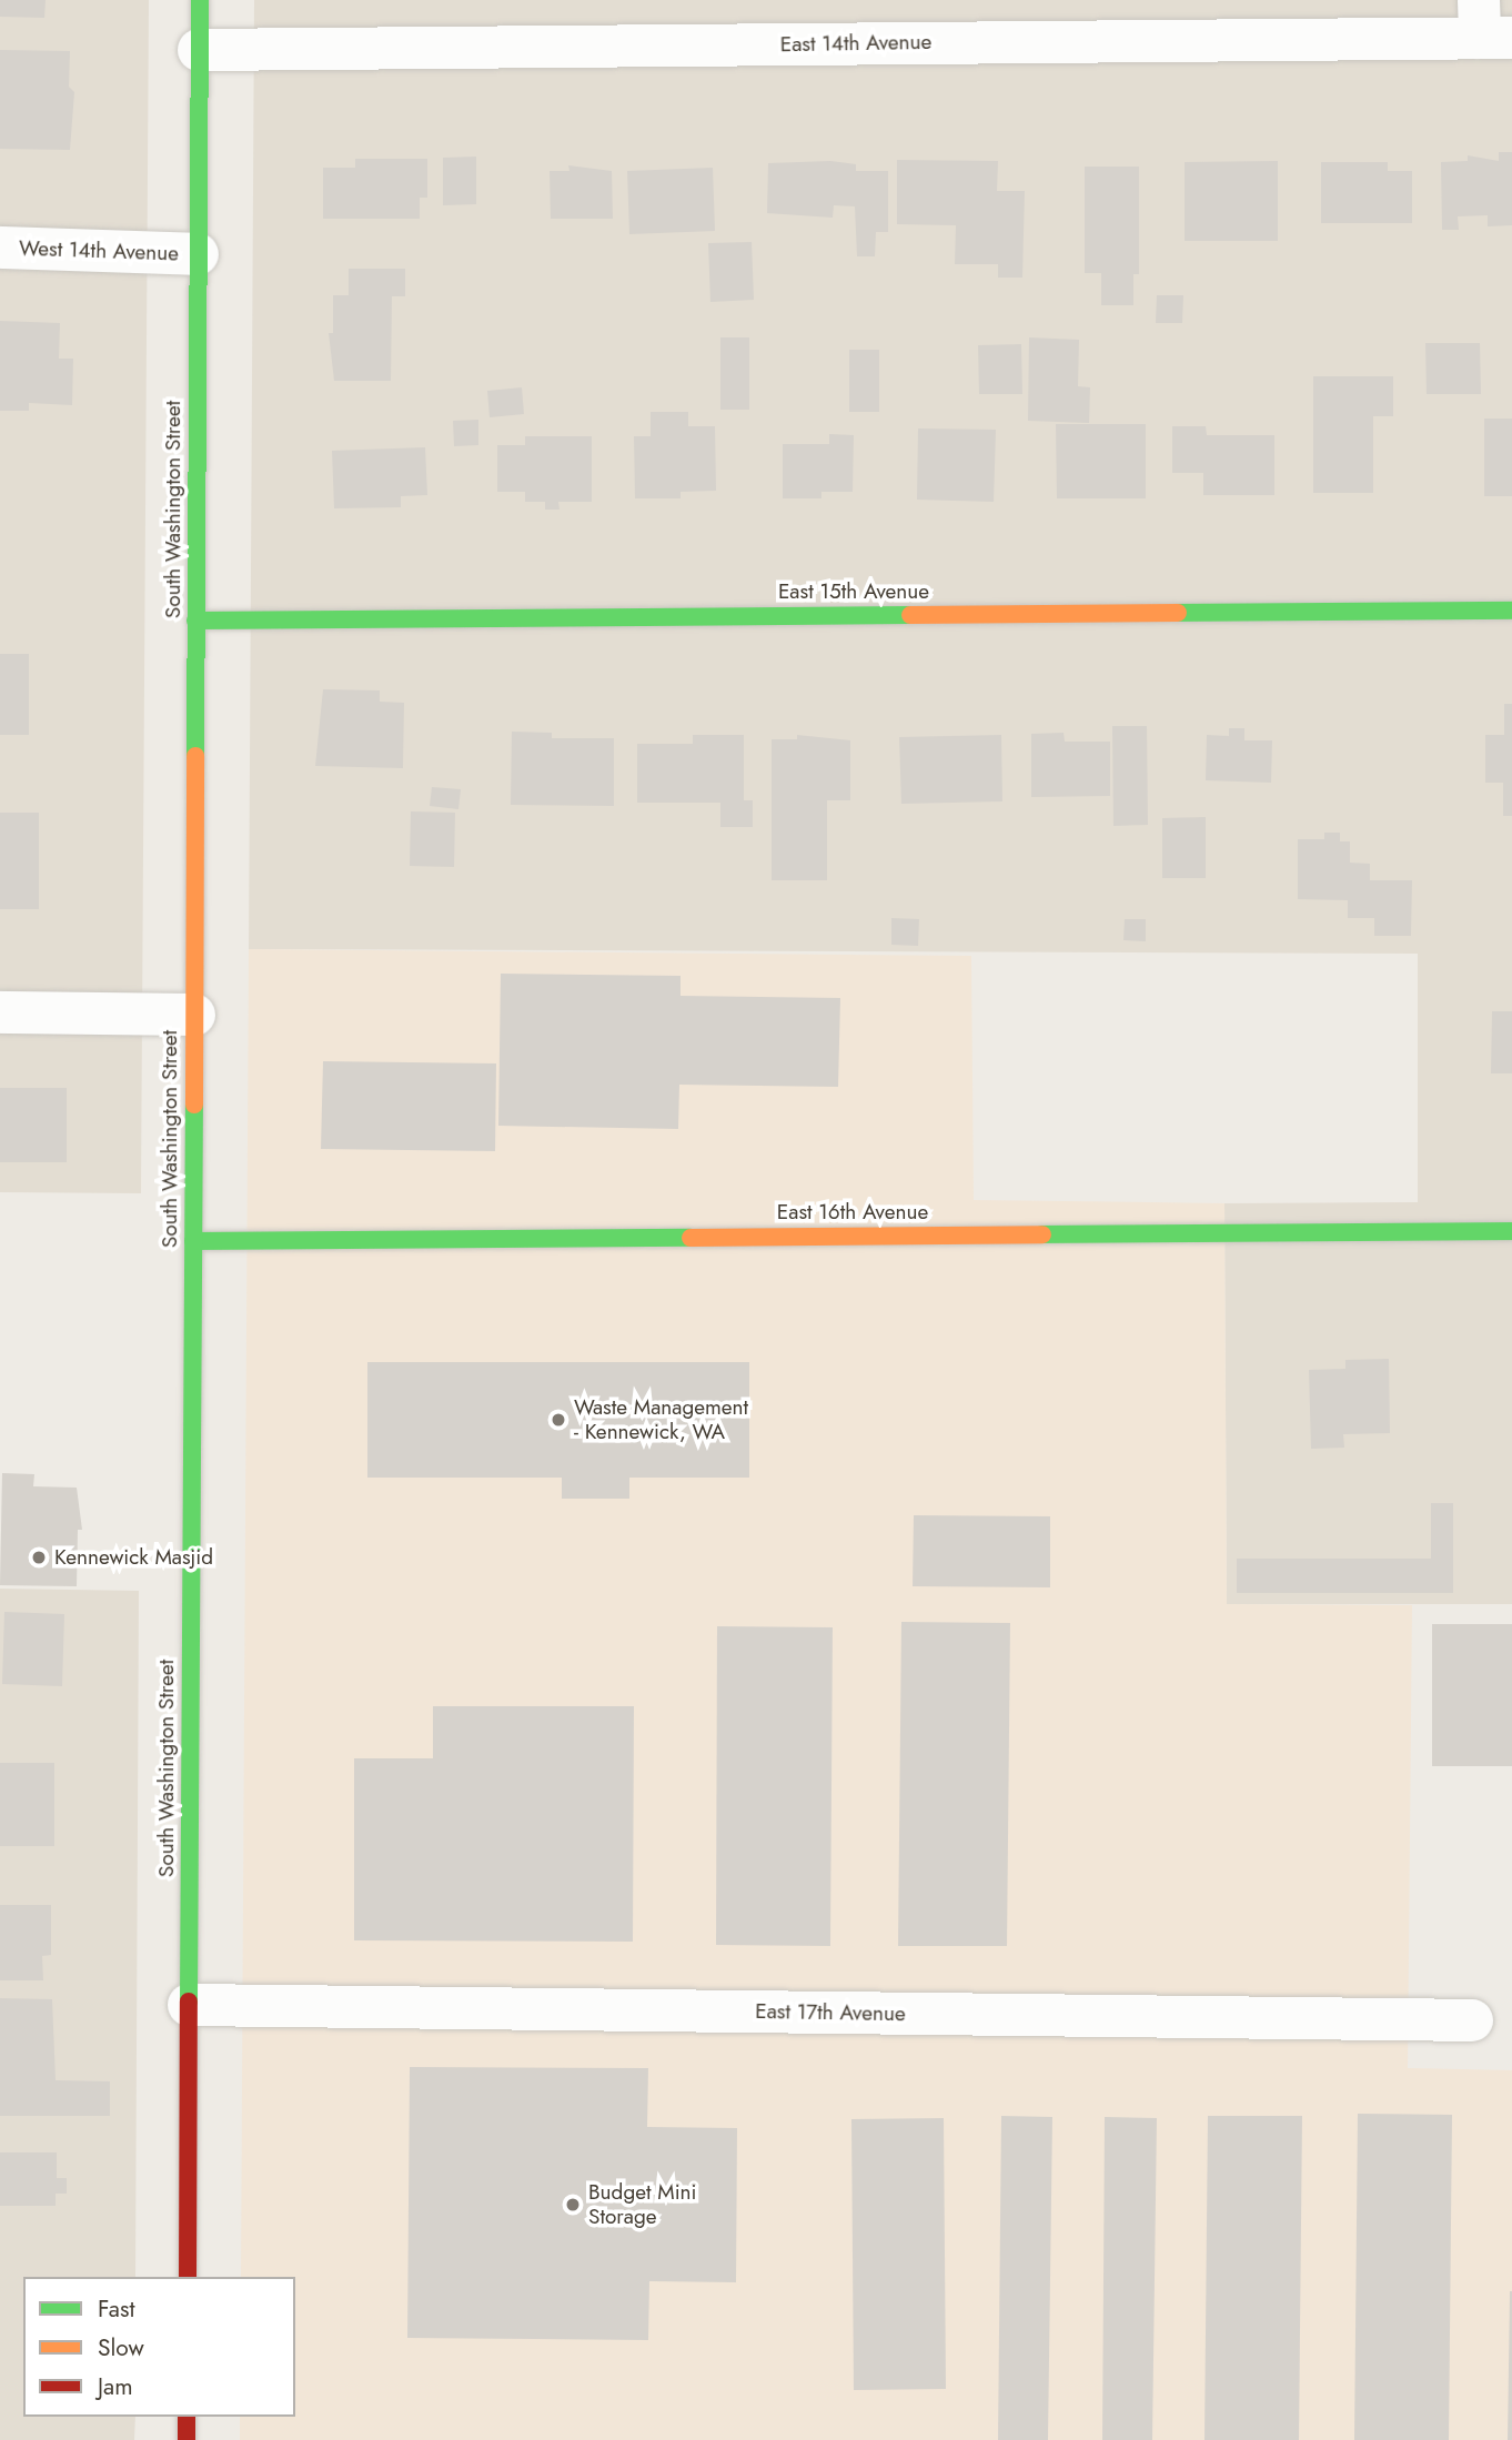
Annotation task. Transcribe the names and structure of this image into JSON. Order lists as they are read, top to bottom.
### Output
{
  "streets": {
    "street": [
      "East 14th Avenue",
      "West 14th Avenue",
      "South Washington Street",
      "East 15th Avenue",
      "East 16th Avenue",
      "East 17th Avenue"
    ]
  },
  "crossings": [
    ["East 14th Avenue", "South Washington Street"],
    ["West 14th Avenue", "South Washington Street"],
    ["South Washington Street", "East 15th Avenue"],
    ["South Washington Street", "East 16th Avenue"],
    ["South Washington Street", "East 17th Avenue"]
  ],
  "places": ["Waste Management - Kennewick, WA", "Kennewick Masjid", "Budget Mini Storage"],
  "legend": ["Fast", "Slow", "Jam"]
}
